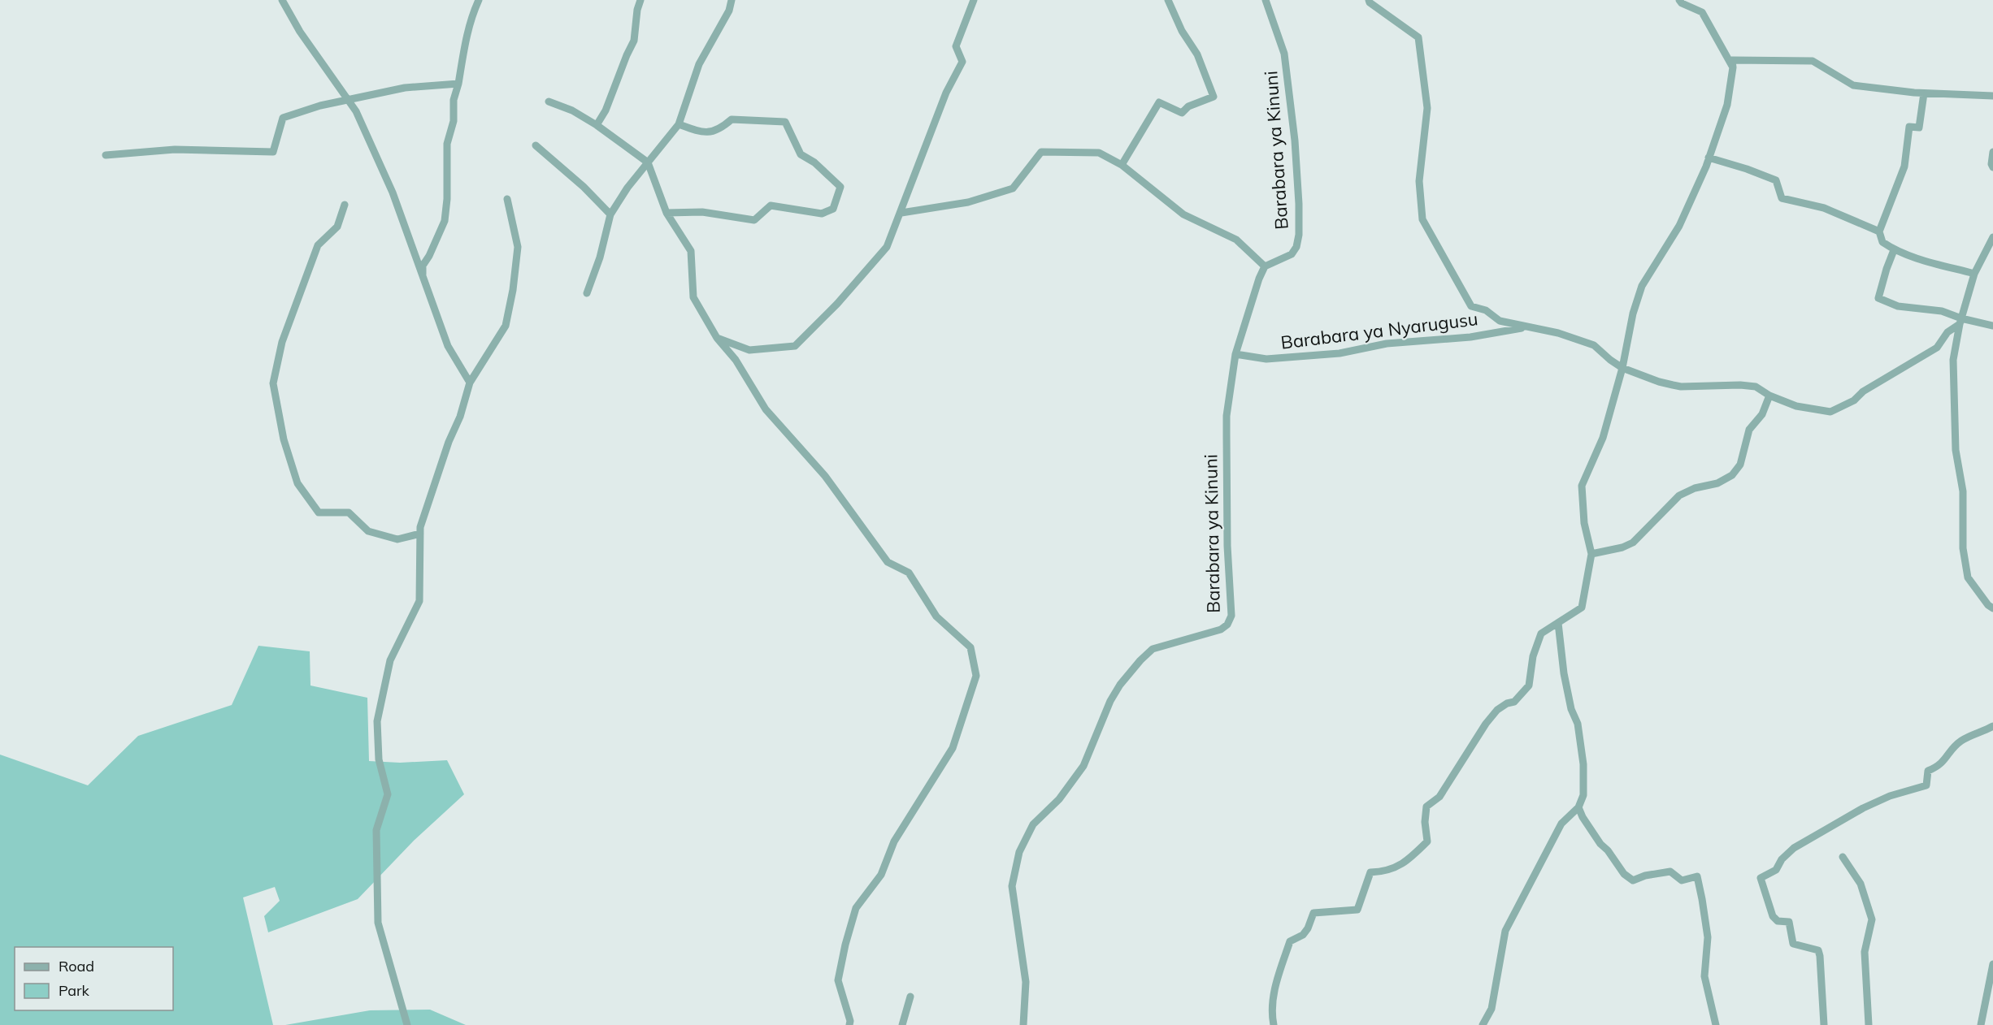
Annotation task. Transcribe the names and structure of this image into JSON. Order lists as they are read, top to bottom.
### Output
{
  "streets": {
    "street": ["Barabara ya Kinuni", "Barabara ya Nyarugusu"]
  },
  "crossings": [
    ["Barabara ya Kinuni", "Barabara ya Nyarugusu"]
  ],
  "legend": ["Road", "Park"]
}
